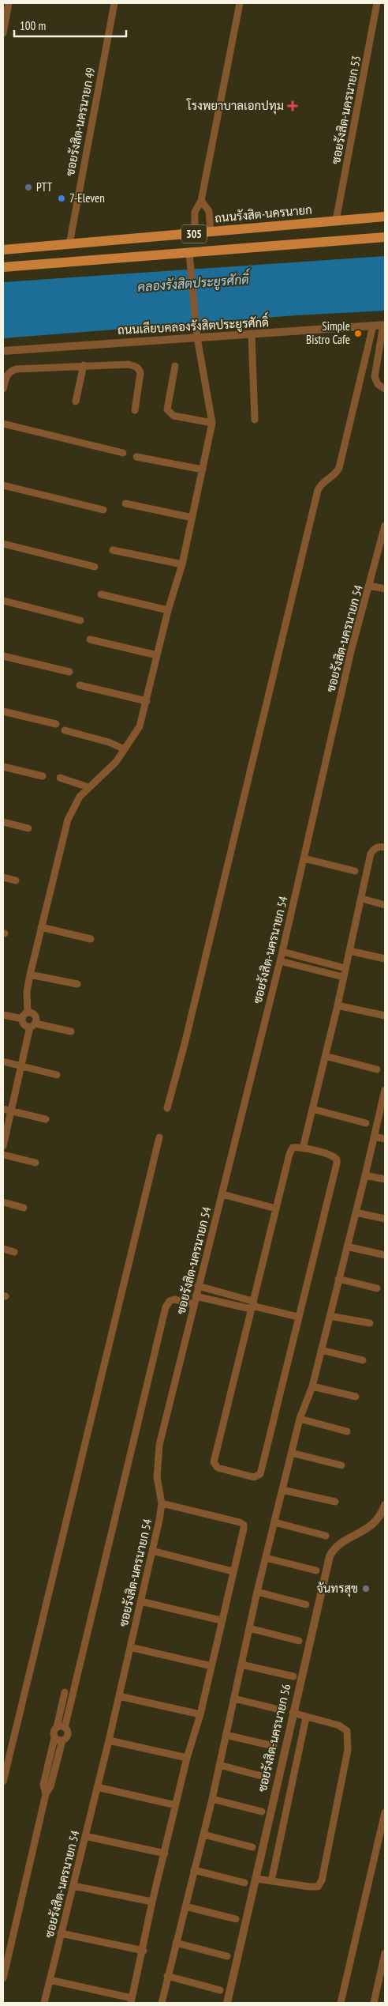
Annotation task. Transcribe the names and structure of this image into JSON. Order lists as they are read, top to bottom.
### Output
{
  "streets": {
    "main road": ["ถนนรังสิต-นครนายก", "305"],
    "street": [
      "ซอยรังสิต-นครนายก 53",
      "ซอยรังสิต-นครนายก 49",
      "ถนนเลียบคลองรังสิตประยูรศักดิ์",
      "ซอยรังสิต-นครนายก 54",
      "ซอยรังสิต-นครนายก 56"
    ]
  },
  "crossings": [
    ["ซอยรังสิต-นครนายก 53", "ถนนรังสิต-นครนายก"],
    ["ซอยรังสิต-นครนายก 49", "ถนนรังสิต-นครนายก"]
  ],
  "water": ["คลองรังสิตประยูรศักดิ์"],
  "places": {
    "health": ["โรงพยาบาลเอกปทุม"],
    "other": [
      "PTT",
      "7-Eleven",
      "Simple Bistro Cafe",
      "จันทรสุข"
    ]
  },
  "scale_bar": "100 m"
}
